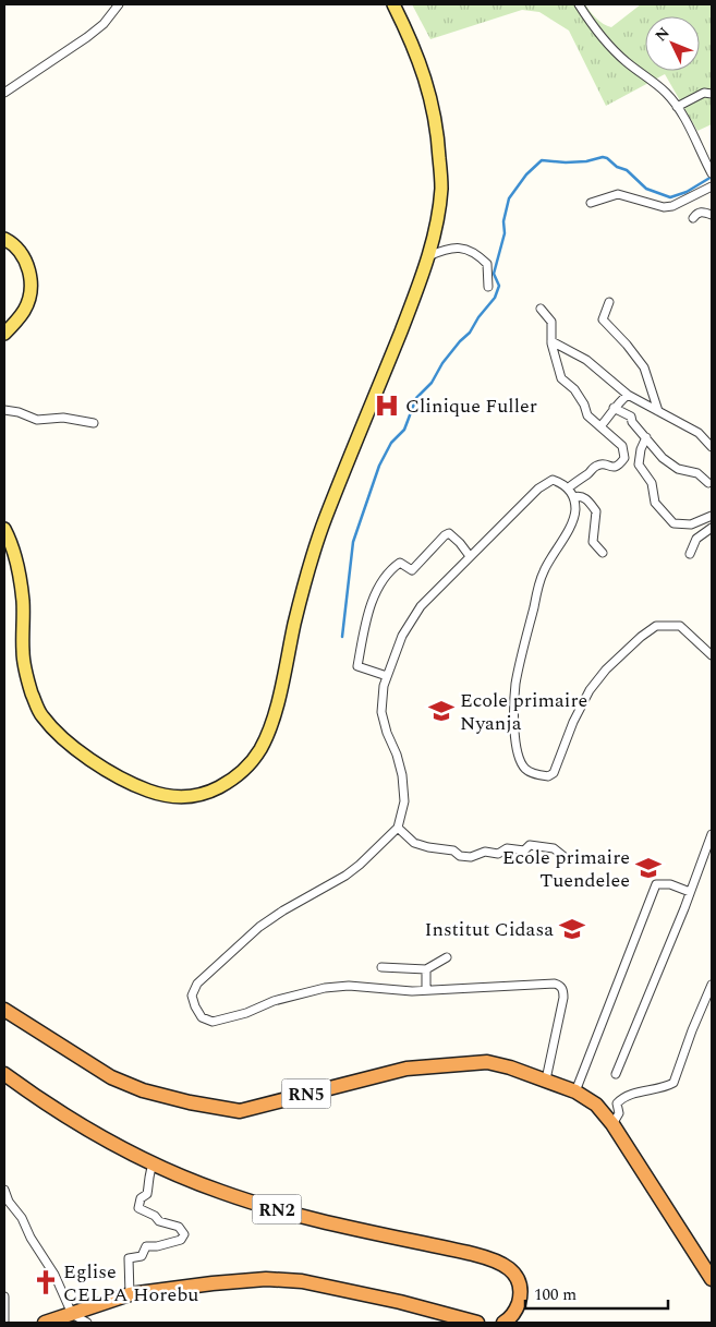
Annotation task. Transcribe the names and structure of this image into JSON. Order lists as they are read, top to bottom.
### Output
{
  "streets": {
    "highway": ["RN5", "RN2"]
  },
  "places": {
    "hospital": ["Clinique Fuller"],
    "school or university": ["Ecole primaire Nyanja", "Ecole primaire Tuendelee", "Institut Cidasa"],
    "church": ["Eglise CELPA Horebu"]
  },
  "scale_bar": "100 m",
  "north": "top left"
}
